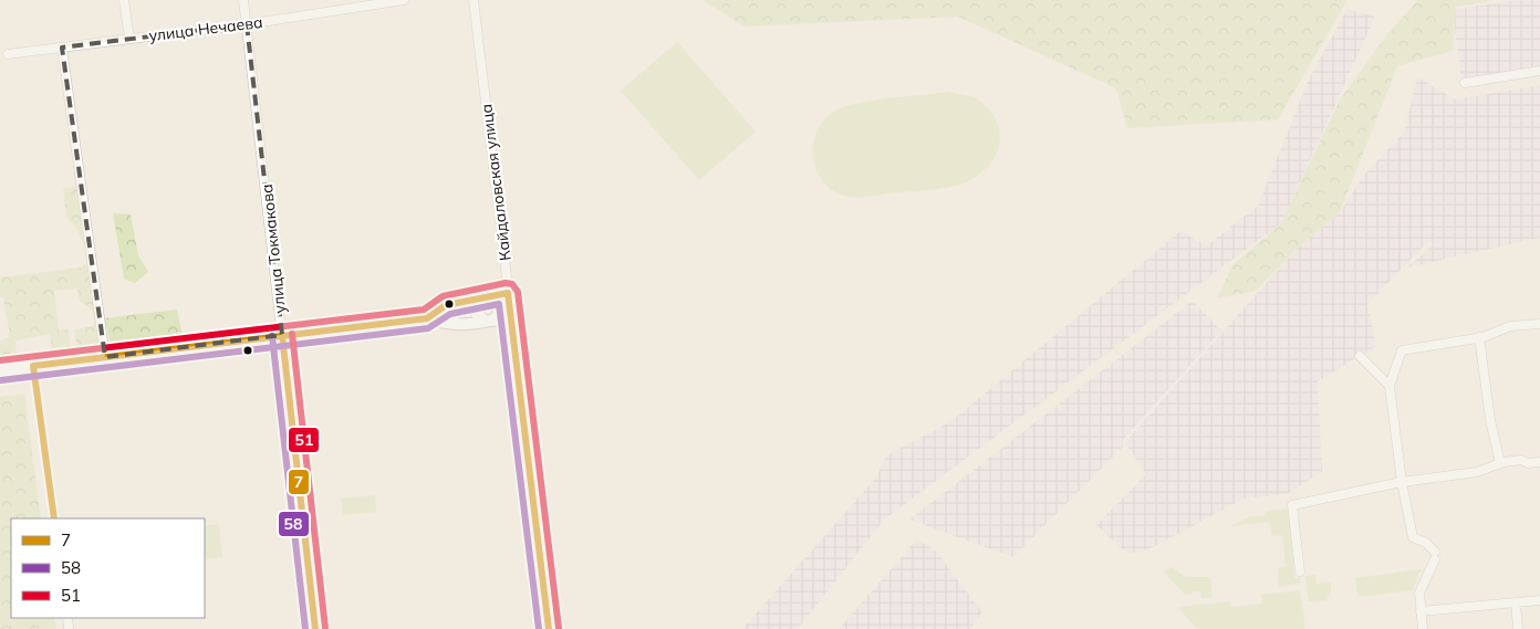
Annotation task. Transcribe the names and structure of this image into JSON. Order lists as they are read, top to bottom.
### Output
{
  "streets": {
    "street": ["улица Нечаева", "Кайдаловская улица", "улица Токмакова"]
  },
  "crossings": [
    ["улица Нечаева", "улица Токмакова"]
  ],
  "lines": ["transit line 51", "transit line 7", "transit line 58"],
  "legend": ["7", "58", "51"]
}
